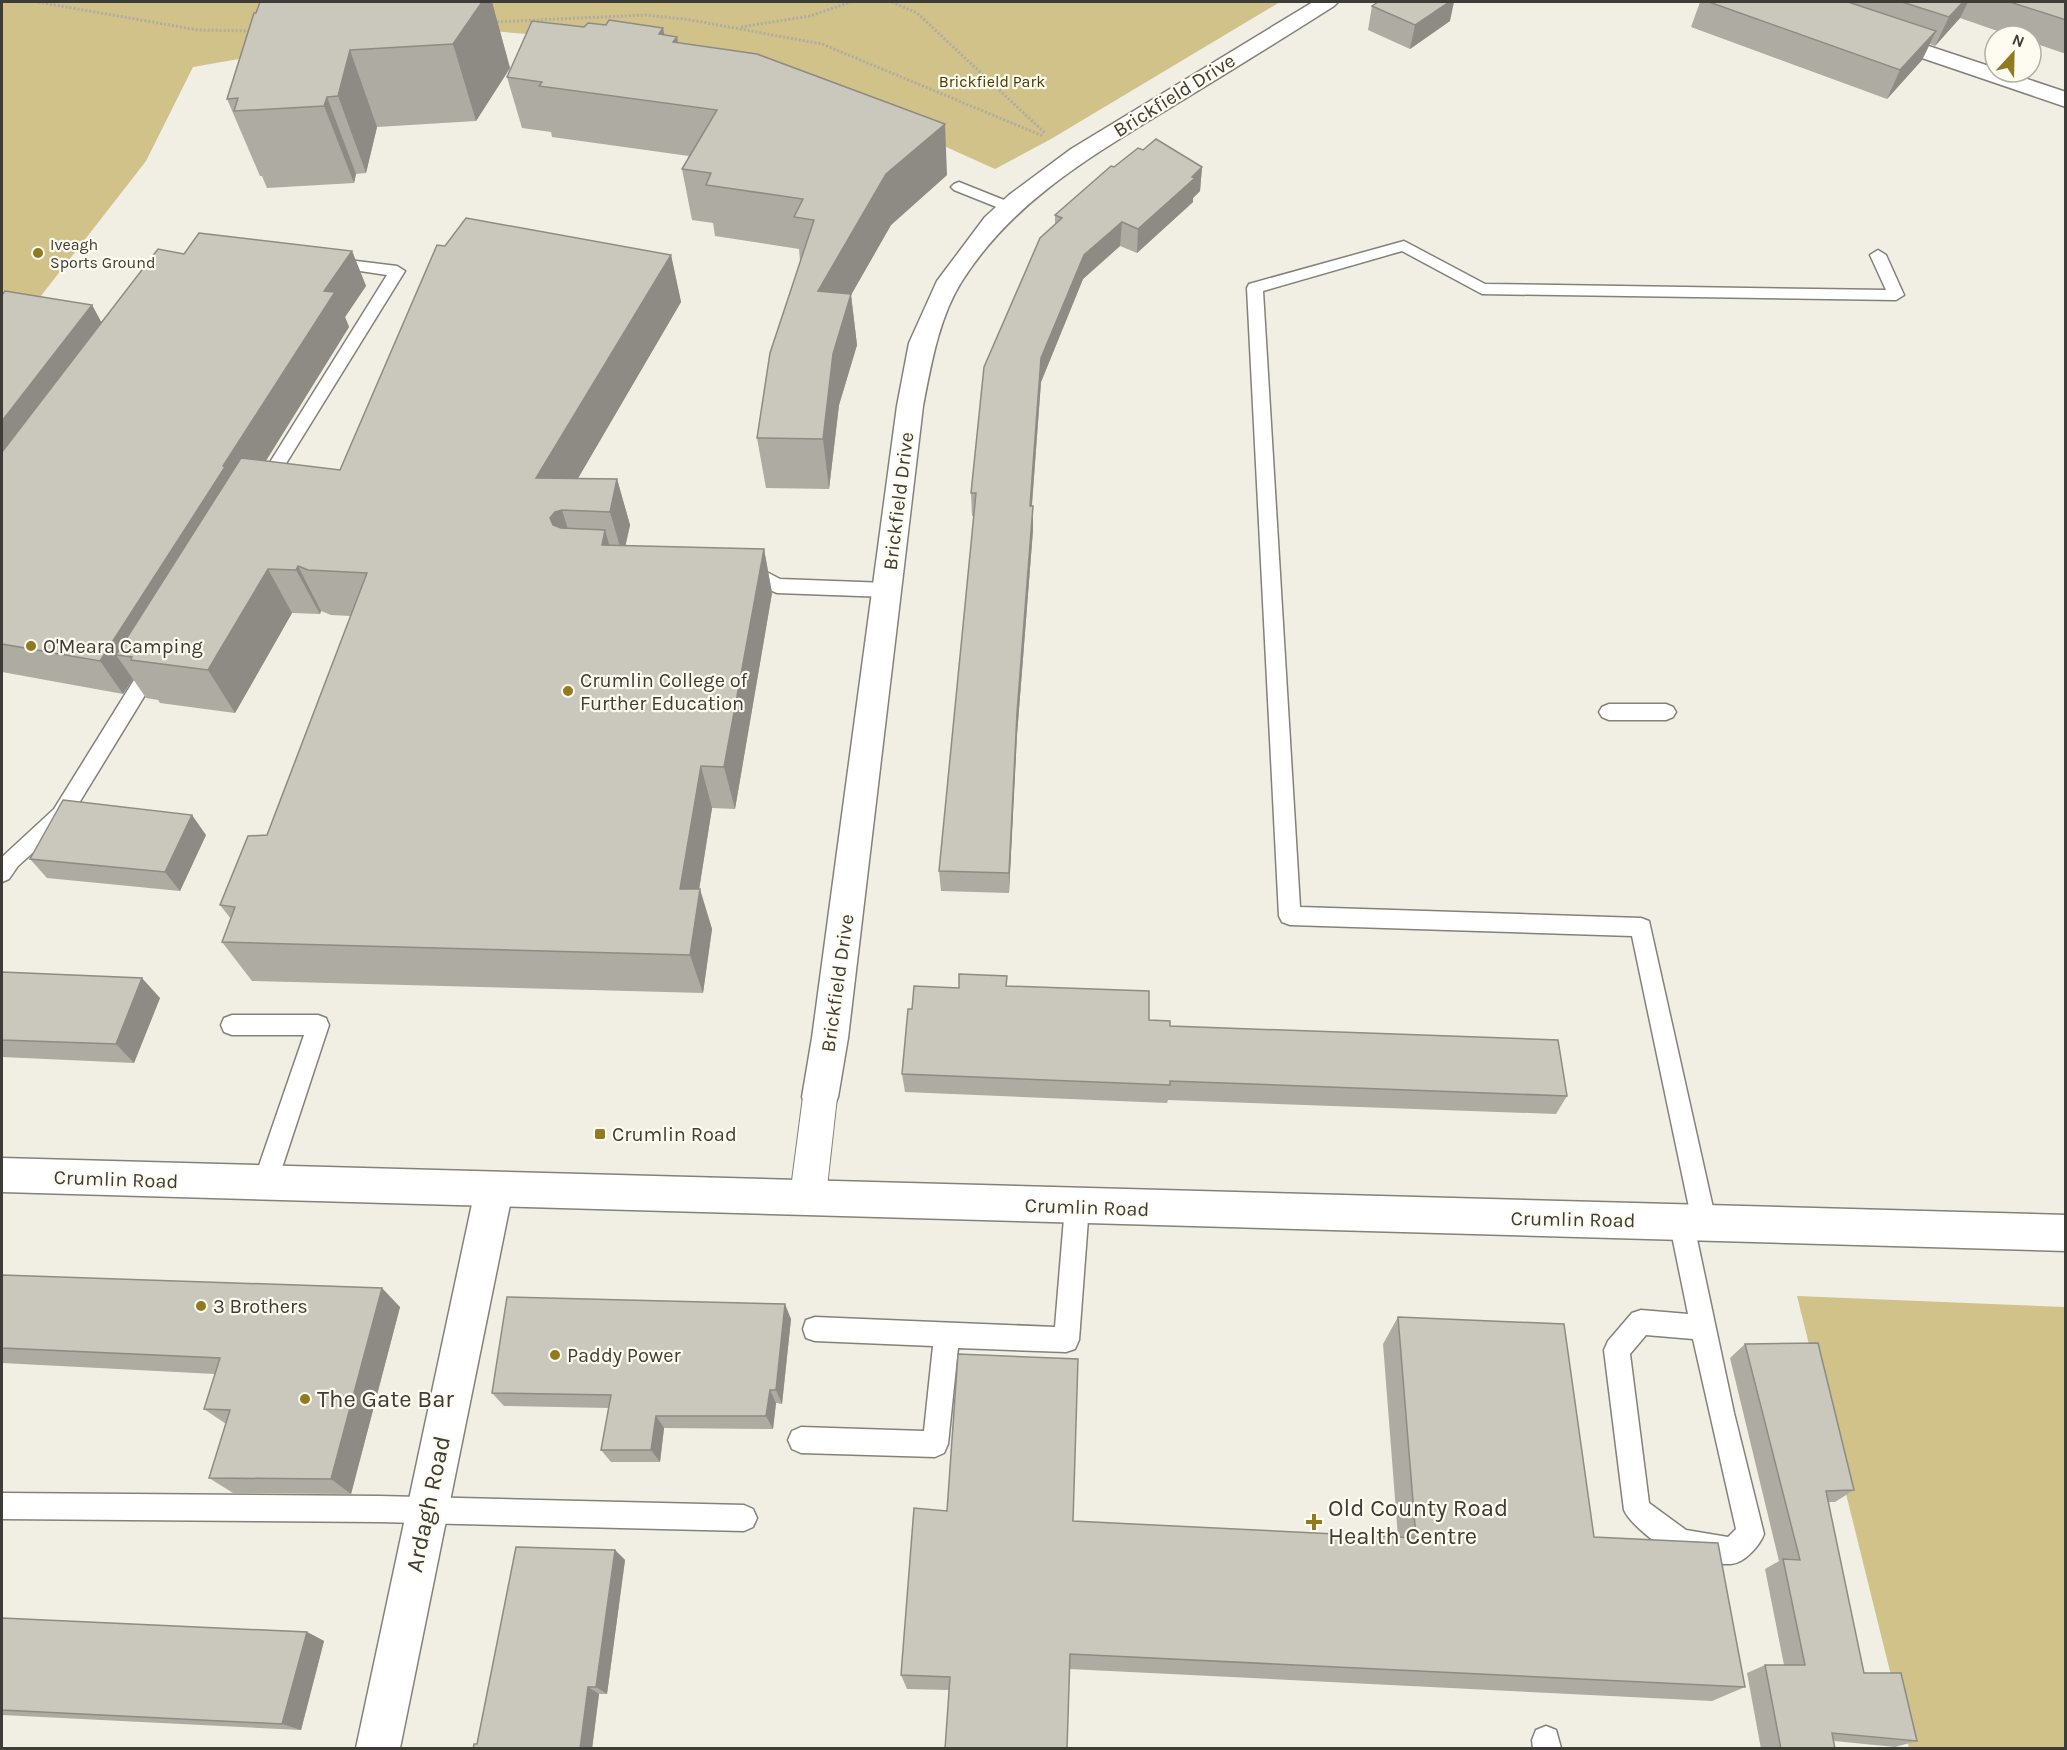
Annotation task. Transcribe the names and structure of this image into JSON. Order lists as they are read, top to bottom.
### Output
{
  "streets": {
    "street": ["Brickfield Drive", "Crumlin Road", "Ardagh Road"]
  },
  "crossings": [
    ["Brickfield Drive", "Crumlin Road"],
    ["Crumlin Road", "Ardagh Road"]
  ],
  "parks": ["Brickfield Park"],
  "places": {
    "other": [
      "Iveagh Sports Ground",
      "O'Meara Camping",
      "Crumlin College of Further Education",
      "3 Brothers",
      "Paddy Power",
      "The Gate Bar"
    ],
    "transit": ["Crumlin Road"],
    "health": ["Old County Road Health Centre"]
  },
  "north": "top"
}
